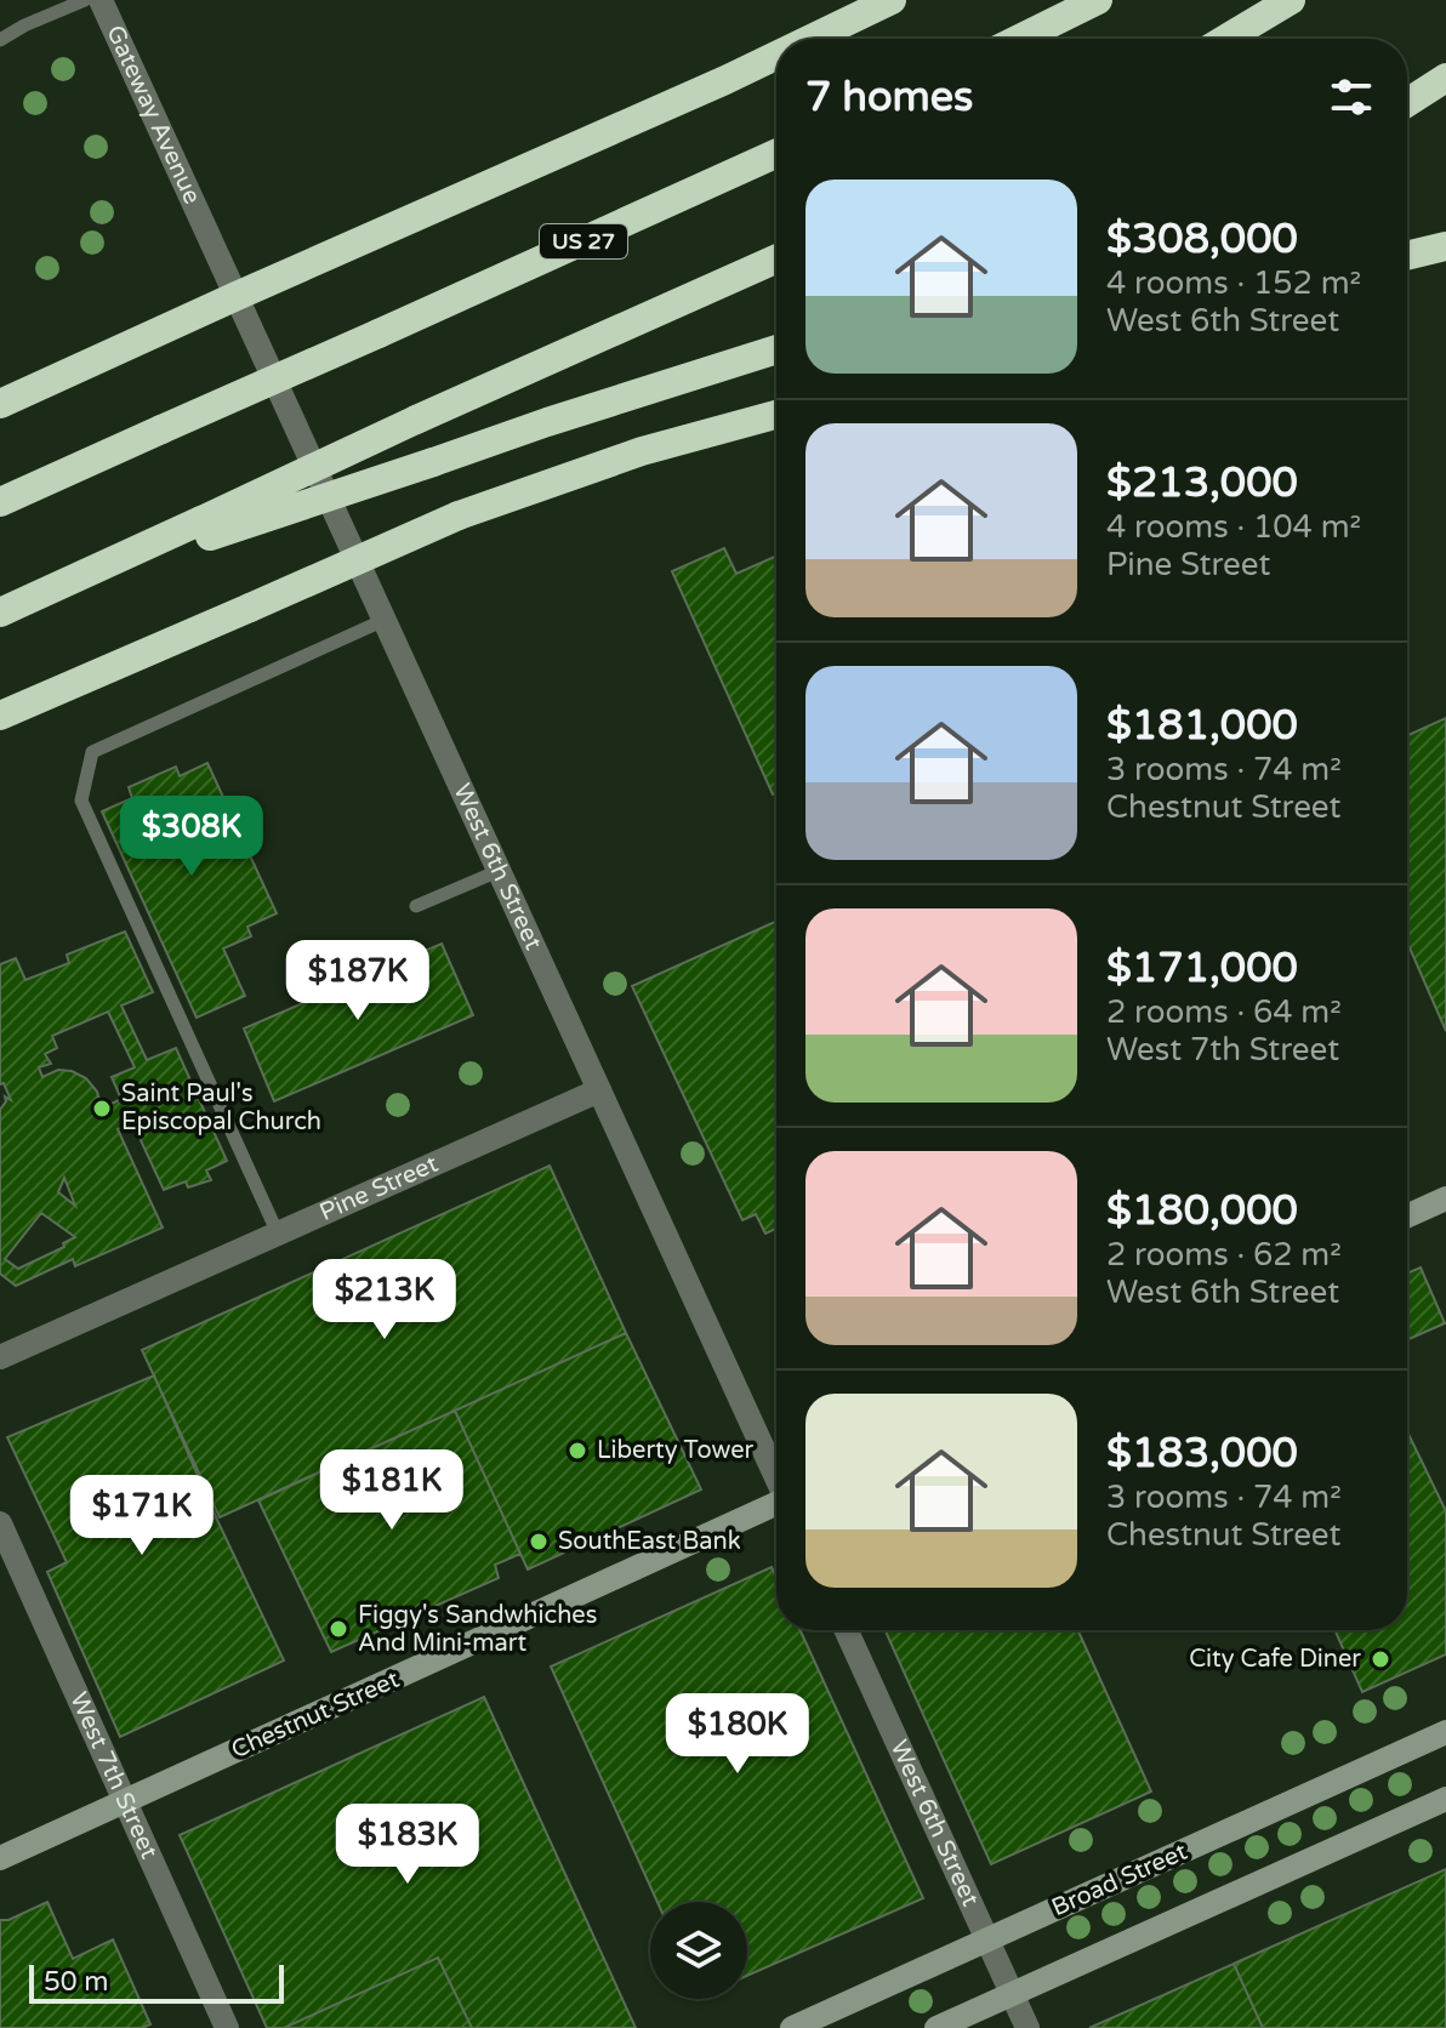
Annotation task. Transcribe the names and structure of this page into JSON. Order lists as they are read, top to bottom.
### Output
{
  "streets": {
    "highway": ["US 27"],
    "street": [
      "Gateway Avenue",
      "West 6th Street",
      "Pine Street",
      "Chestnut Street",
      "West 7th Street",
      "Broad Street"
    ]
  },
  "crossings": [
    ["Gateway Avenue", "West 6th Street"],
    ["West 6th Street", "Pine Street"],
    ["West 6th Street", "Broad Street"],
    ["Chestnut Street", "West 7th Street"]
  ],
  "places": [
    "Saint Paul's Episcopal Church",
    "Liberty Tower",
    "SouthEast Bank",
    "Figgy's Sandwhiches And Mini-mart",
    "City Cafe Diner"
  ],
  "scale_bar": "50 m",
  "page": {
    "heading": "7 homes",
    "list": [
      {
        "name": "$308,000",
        "note": "4 rooms · 152 m² · West 6th Street"
      },
      {
        "name": "$213,000",
        "note": "4 rooms · 104 m² · Pine Street"
      },
      {
        "name": "$181,000",
        "note": "3 rooms · 74 m² · Chestnut Street"
      },
      {
        "name": "$171,000",
        "note": "2 rooms · 64 m² · West 7th Street"
      },
      {
        "name": "$180,000",
        "note": "2 rooms · 62 m² · West 6th Street"
      },
      {
        "name": "$183,000",
        "note": "3 rooms · 74 m² · Chestnut Street"
      }
    ],
    "price": [
      "$308K",
      "$187K",
      "$213K",
      "$181K",
      "$171K",
      "$180K",
      "$183K"
    ],
    "scale": "50 m"
  }
}
